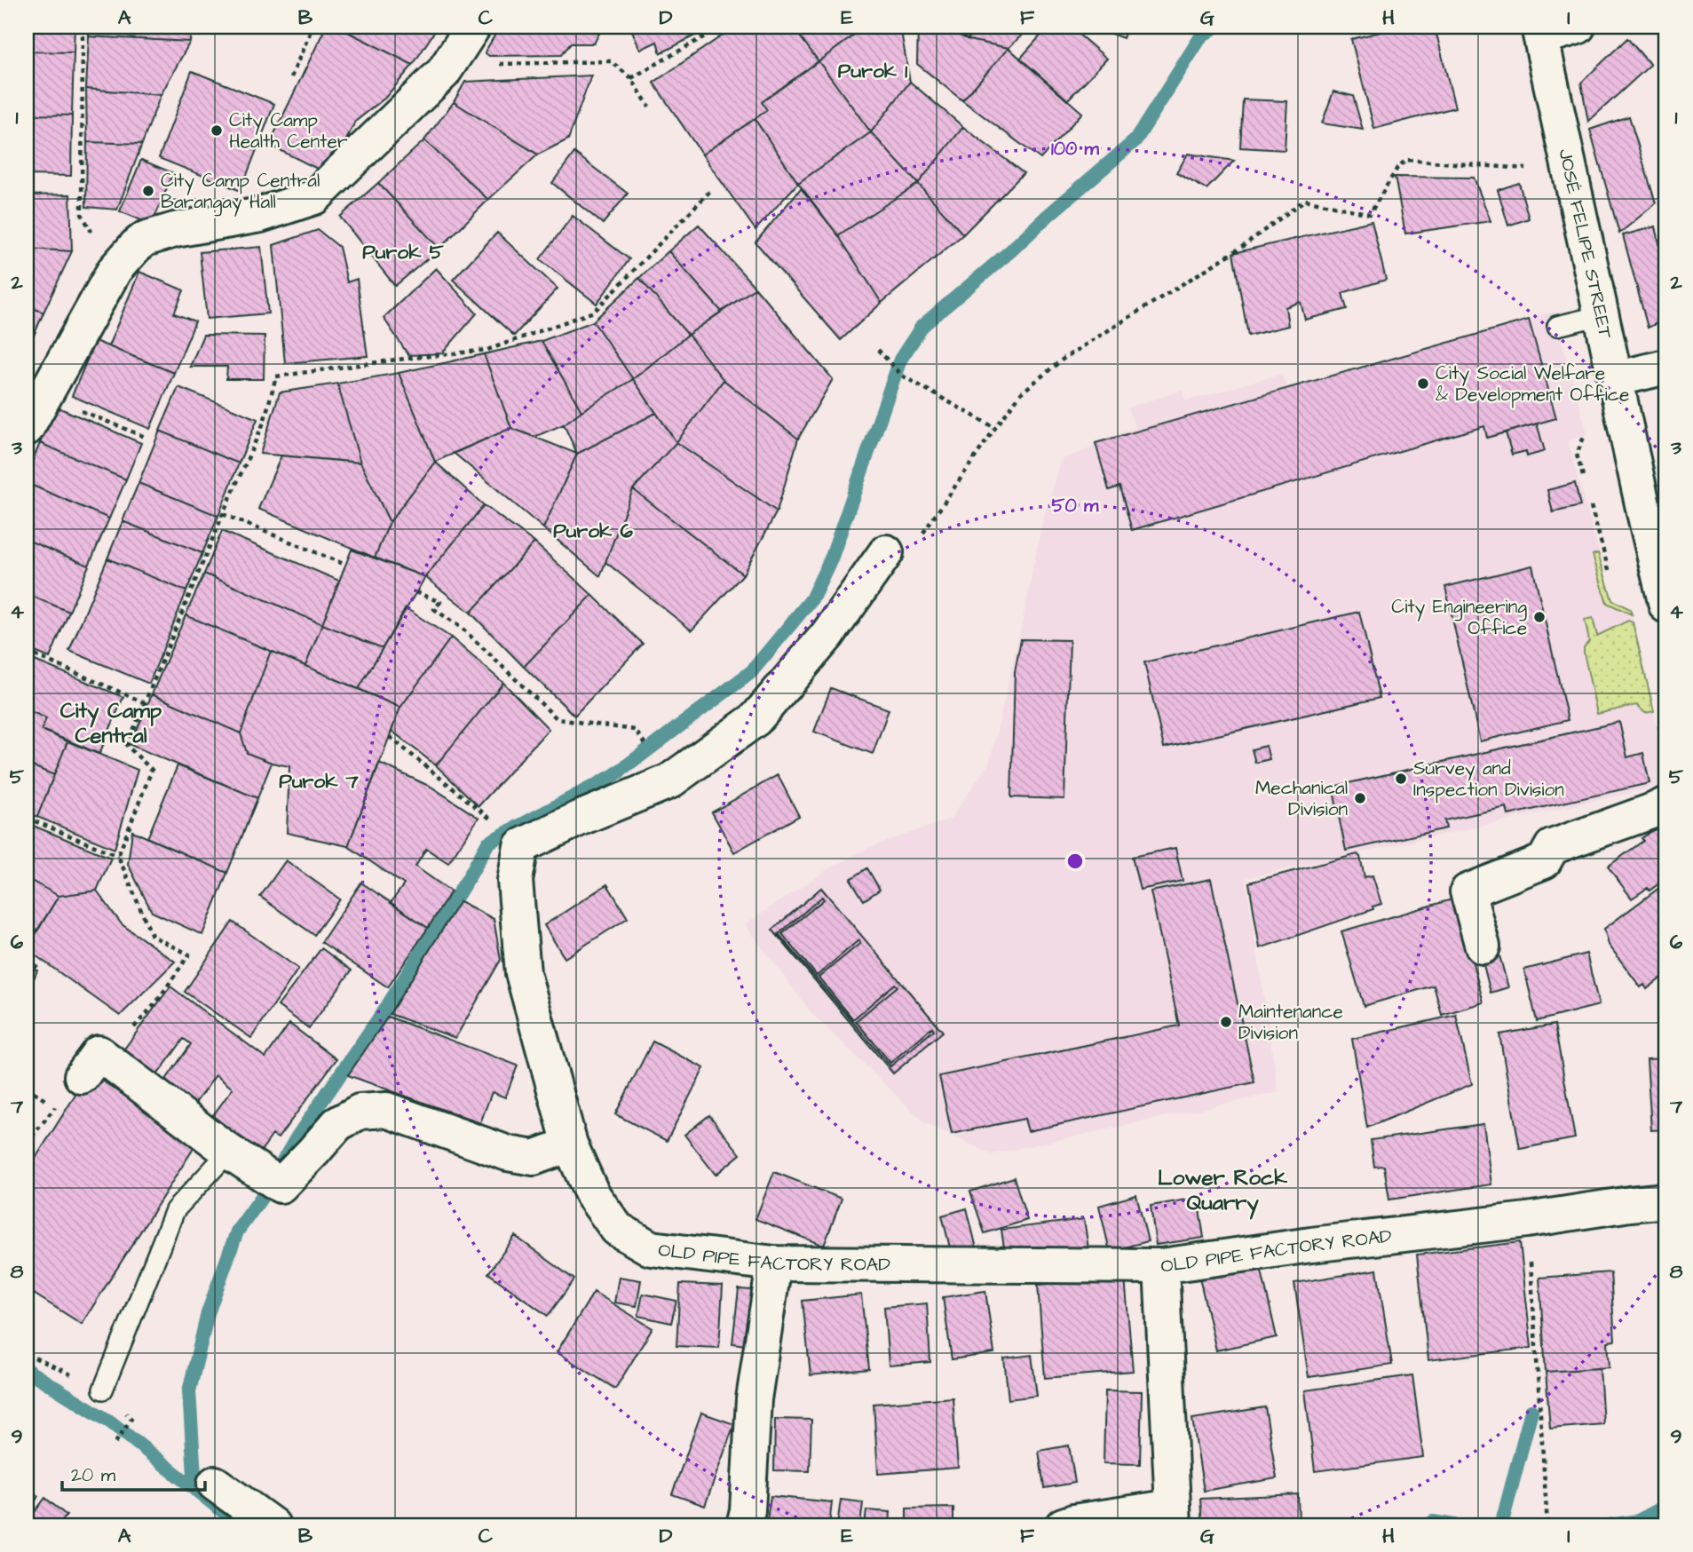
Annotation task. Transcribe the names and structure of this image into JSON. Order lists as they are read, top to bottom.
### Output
{
  "streets": {
    "street": ["JOSÉ FELIPE STREET", "OLD PIPE FACTORY ROAD"]
  },
  "districts": [
    "Purok 1",
    "Purok 5",
    "Purok 6",
    "City Camp Central",
    "Purok 7",
    "Lower Rock Quarry"
  ],
  "places": [
    "City Camp Health Center",
    "City Camp Central Barangay Hall",
    "City Social Welfare & Development Office",
    "City Engineering Office",
    "Survey and Inspection Division",
    "Mechanical Division",
    "Maintenance Division"
  ],
  "scale_bar": "20 m",
  "grid": {
    "columns": [
      "A",
      "B",
      "C",
      "D",
      "E",
      "F",
      "G",
      "H",
      "I"
    ],
    "rows": [
      "1",
      "2",
      "3",
      "4",
      "5",
      "6",
      "7",
      "8",
      "9"
    ]
  },
  "rings": ["100 m", "50 m"]
}
